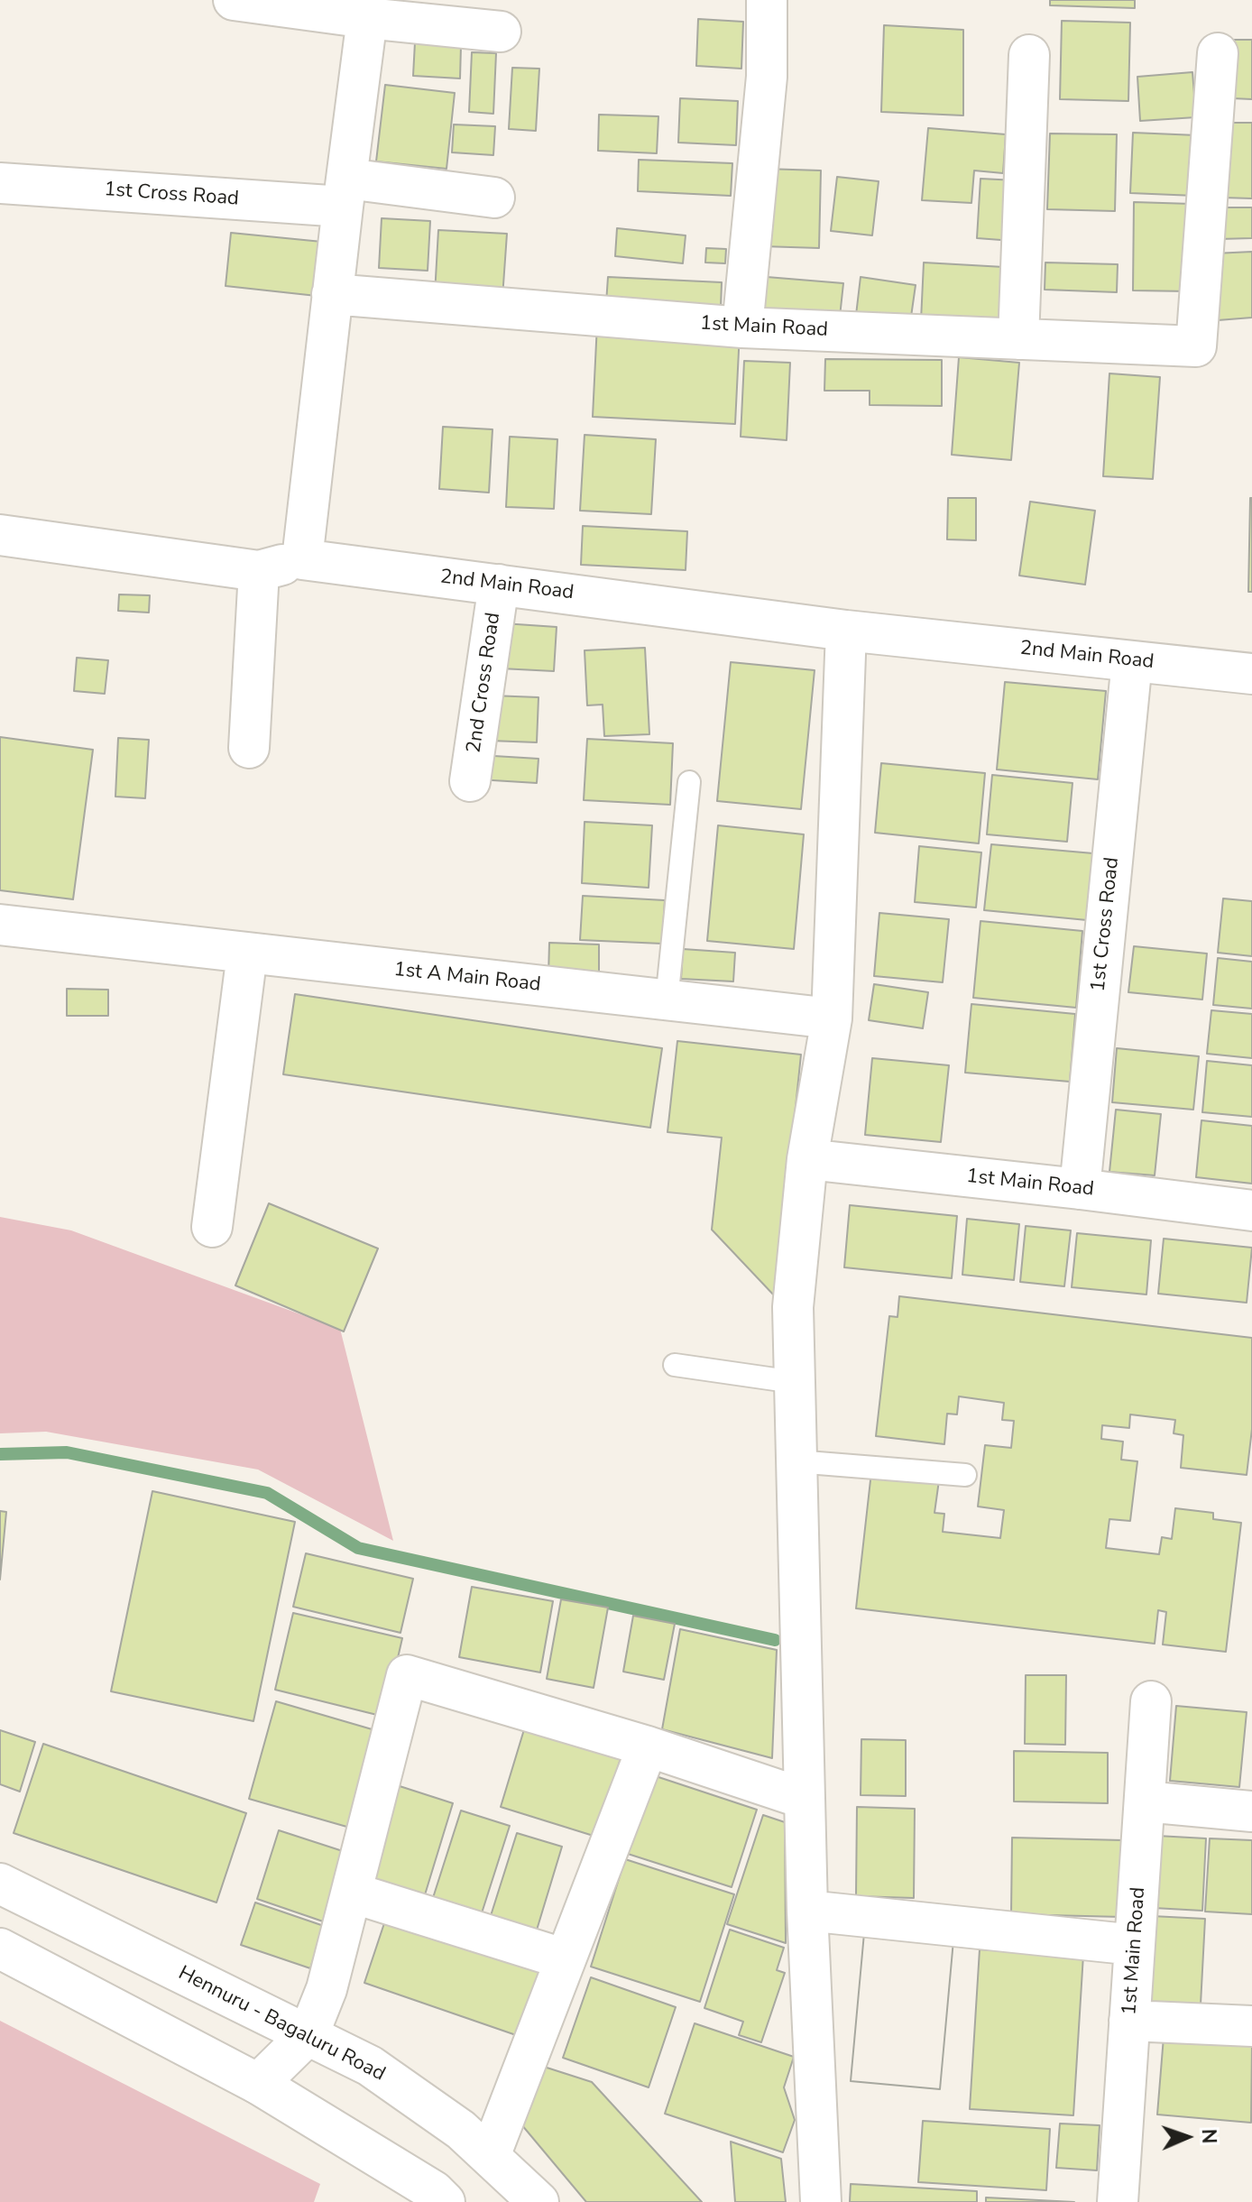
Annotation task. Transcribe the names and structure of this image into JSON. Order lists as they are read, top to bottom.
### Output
{
  "streets": {
    "street": [
      "1st Cross Road",
      "1st Main Road",
      "2nd Main Road",
      "2nd Cross Road",
      "1st A Main Road",
      "Hennuru - Bagaluru Road"
    ]
  },
  "crossings": [
    ["1st Cross Road", "1st Main Road"],
    ["1st Cross Road", "2nd Main Road"],
    ["2nd Main Road", "2nd Cross Road"]
  ],
  "north": "right"
}
